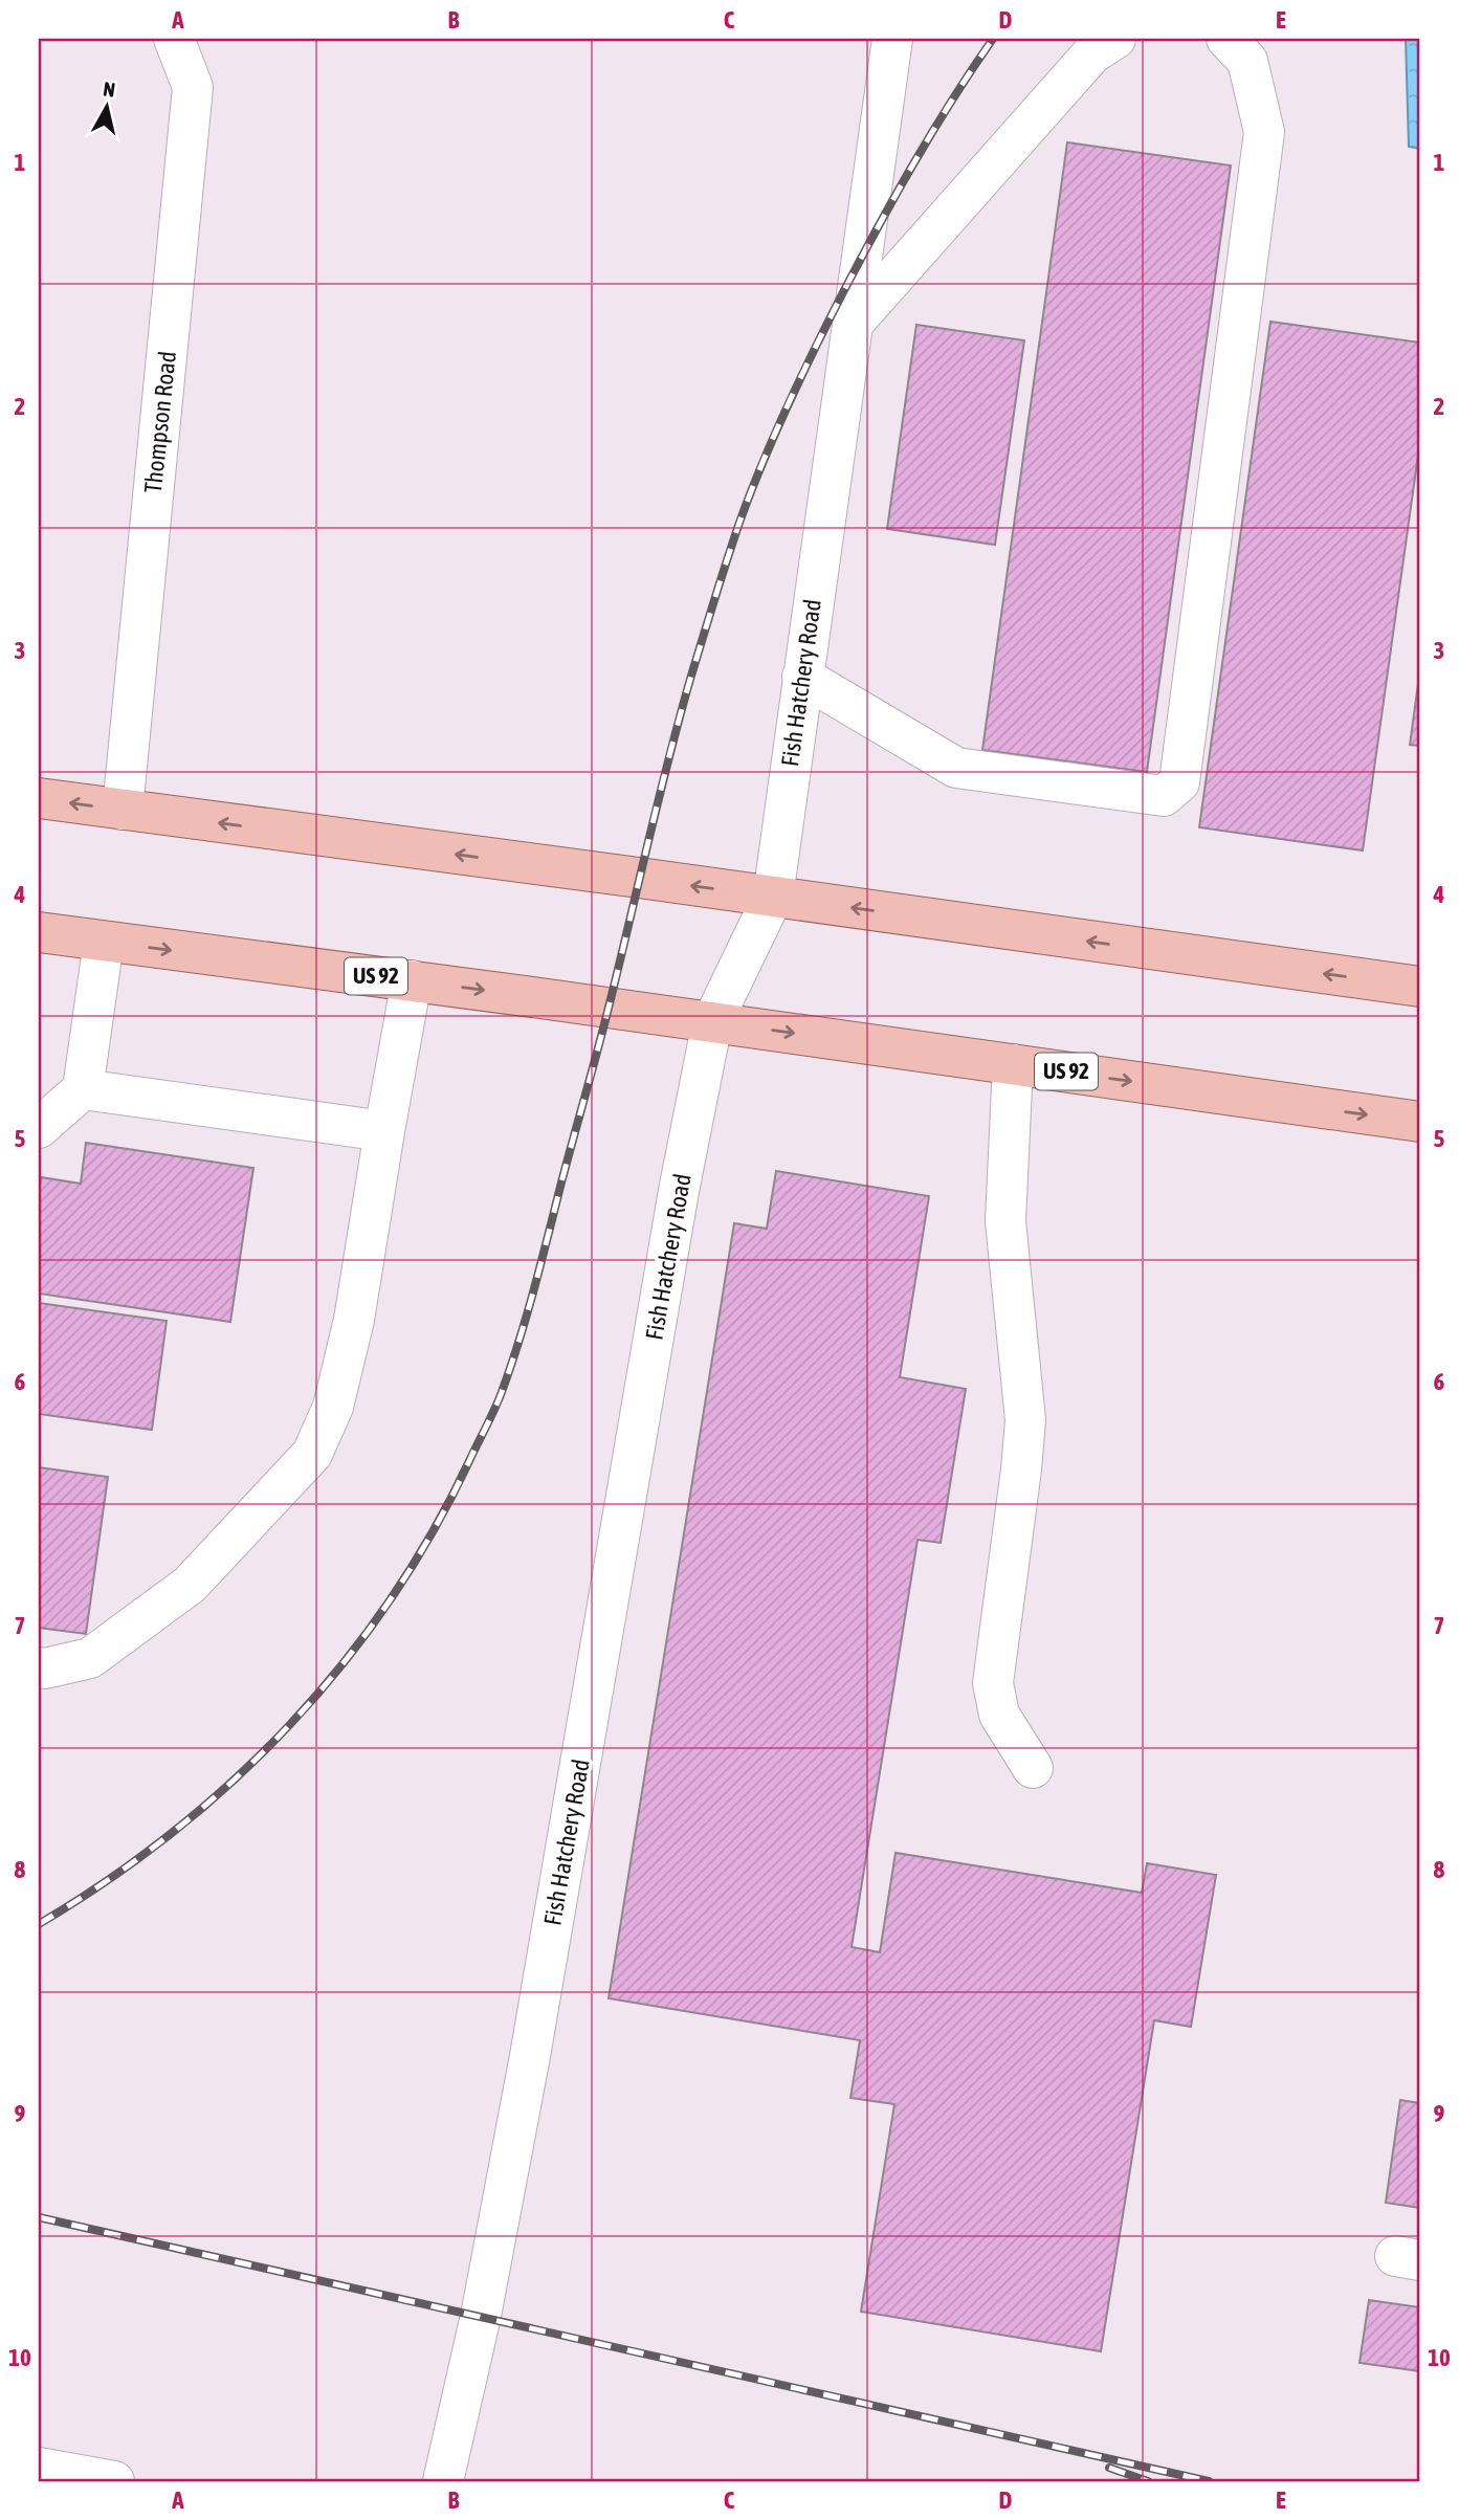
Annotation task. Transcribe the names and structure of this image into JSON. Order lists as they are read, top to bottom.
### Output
{
  "streets": {
    "main road": ["US 92"],
    "street": ["Thompson Road", "Fish Hatchery Road"]
  },
  "crossings": [
    ["Fish Hatchery Road", "US 92"]
  ],
  "north": "top",
  "grid": {
    "columns": [
      "A",
      "B",
      "C",
      "D",
      "E"
    ],
    "rows": [
      "1",
      "2",
      "3",
      "4",
      "5",
      "6",
      "7",
      "8",
      "9",
      "10"
    ]
  }
}
